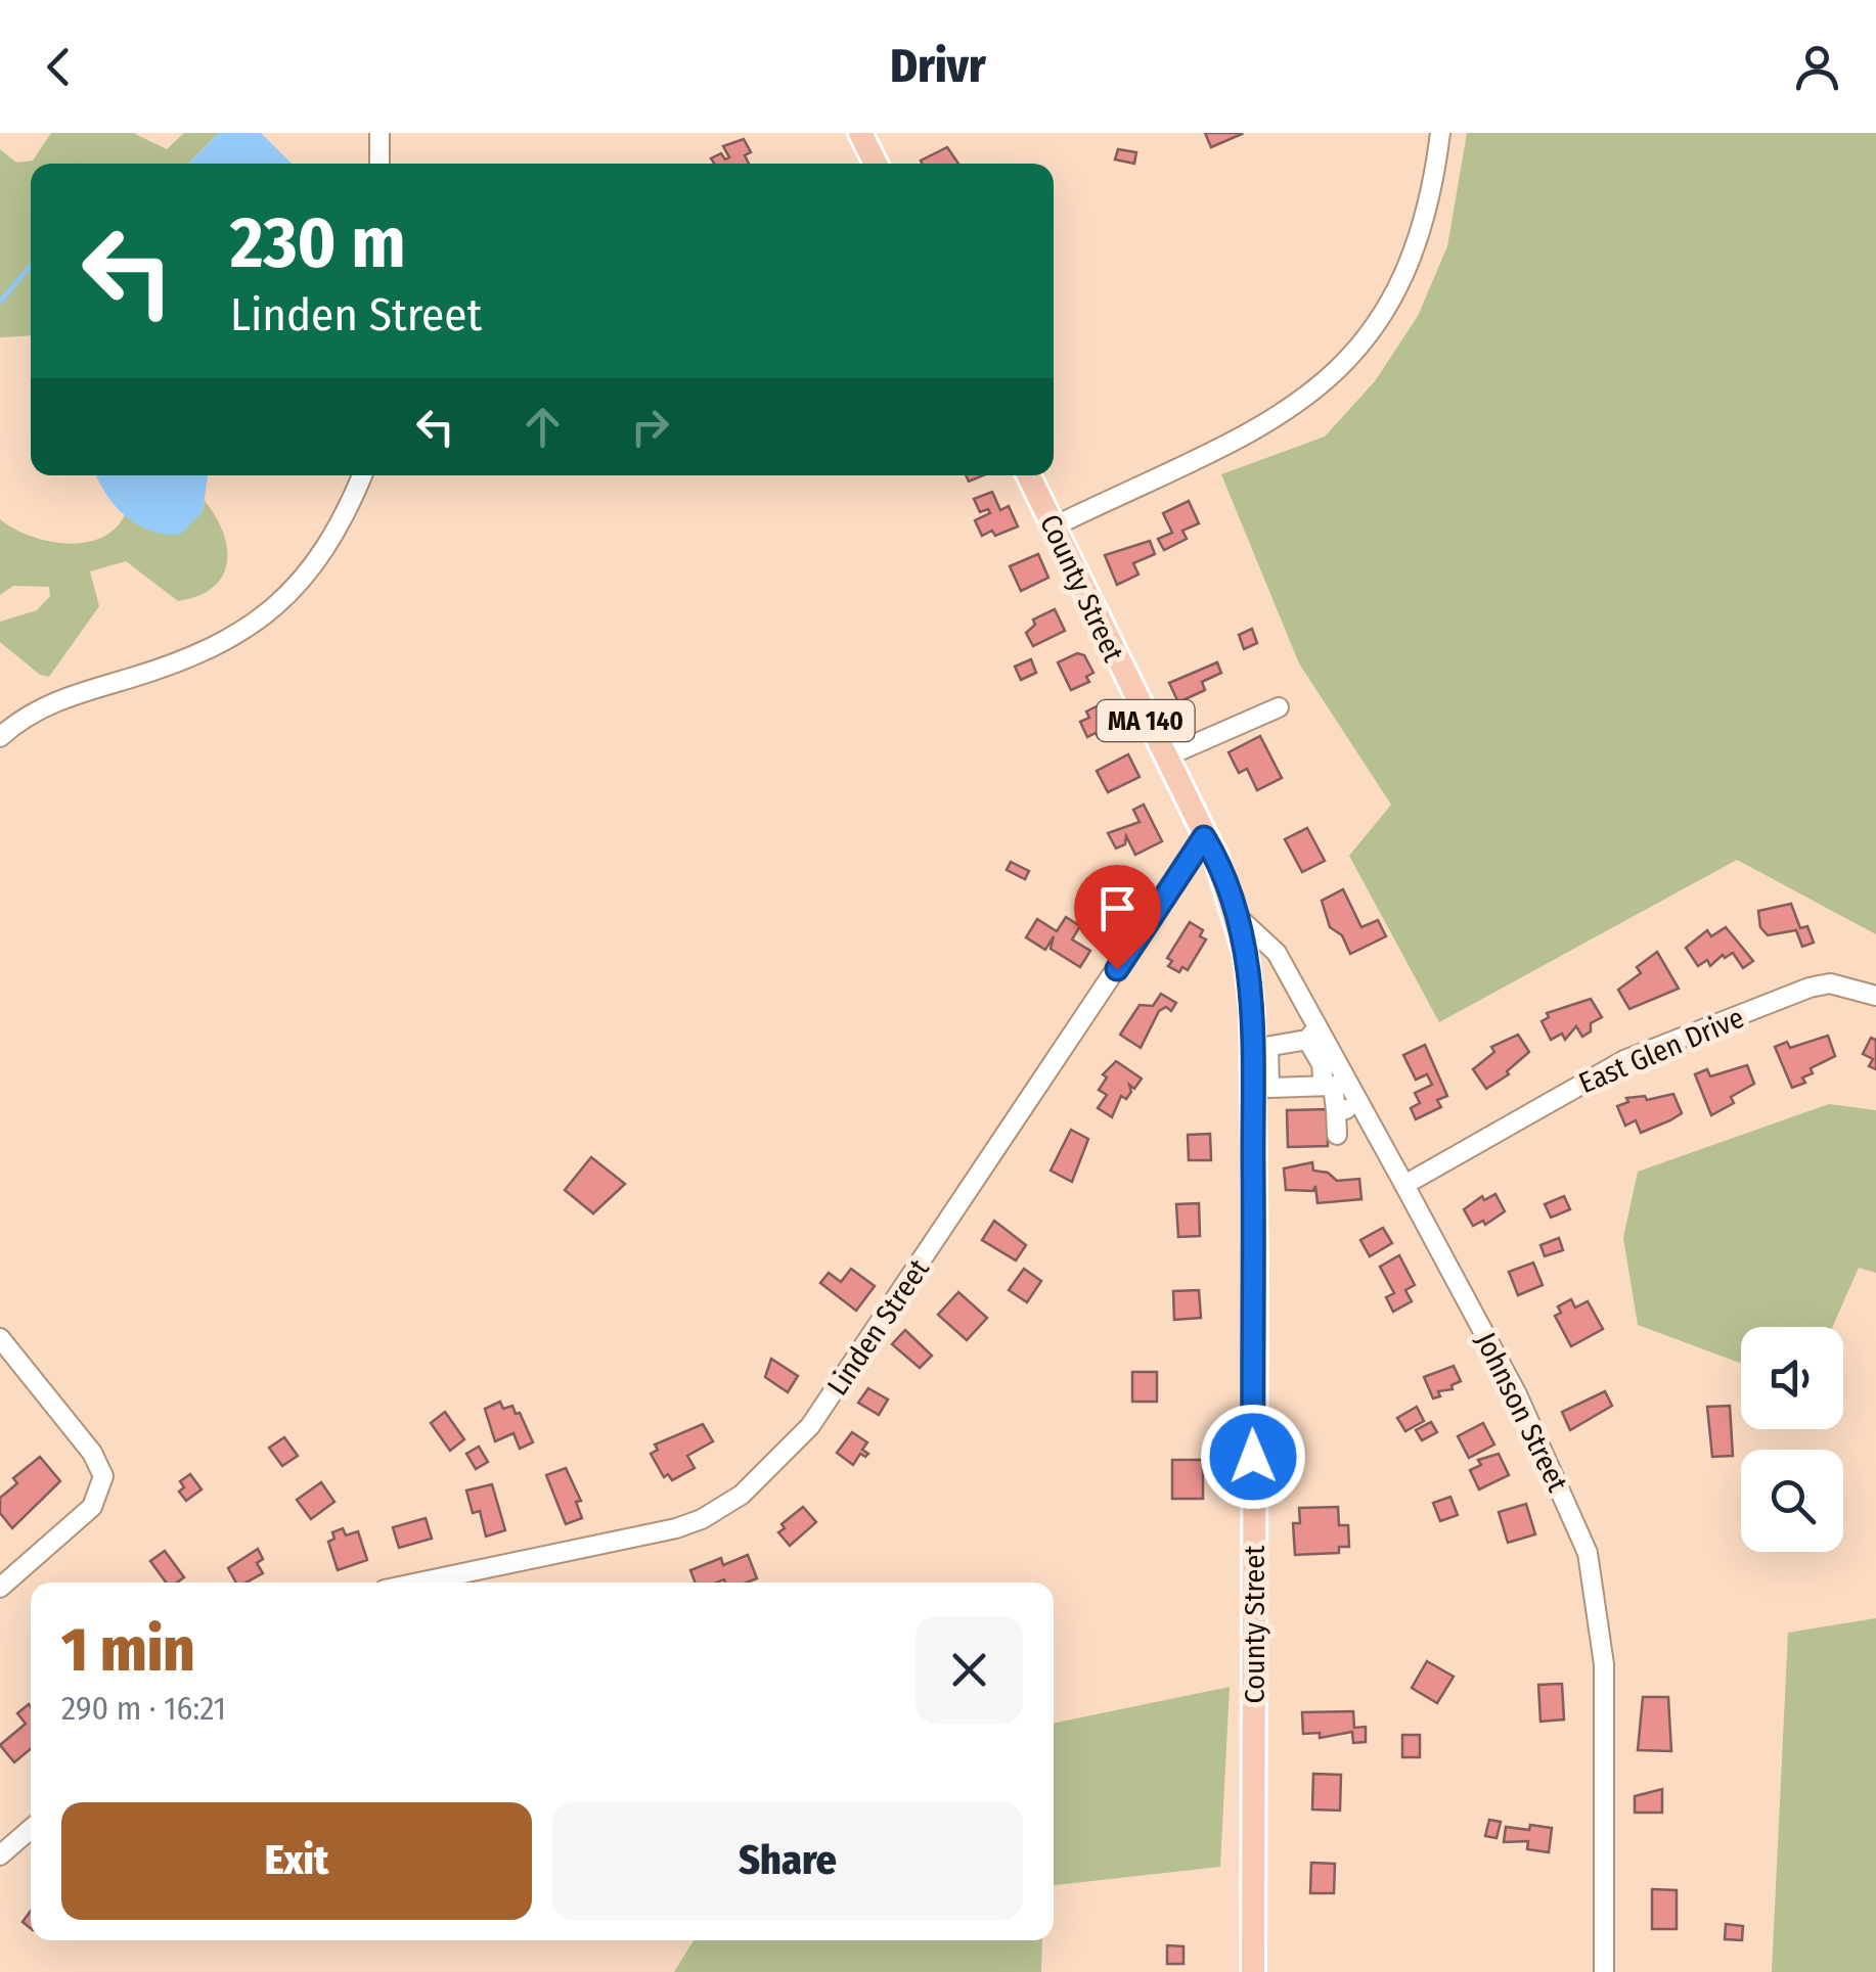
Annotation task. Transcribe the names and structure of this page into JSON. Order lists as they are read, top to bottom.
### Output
{
  "streets": {
    "main road": ["County Street", "MA 140"],
    "street": ["East Glen Drive", "Linden Street", "Johnson Street"]
  },
  "crossings": [
    ["County Street", "Linden Street"],
    ["County Street", "Johnson Street"],
    ["East Glen Drive", "Johnson Street"]
  ],
  "page": {
    "header": "Drivr",
    "turn": ["230 m", "Linden Street"],
    "heading": ["1 min", "290 m · 16:21"],
    "buttons": ["Exit", "Share"]
  }
}
